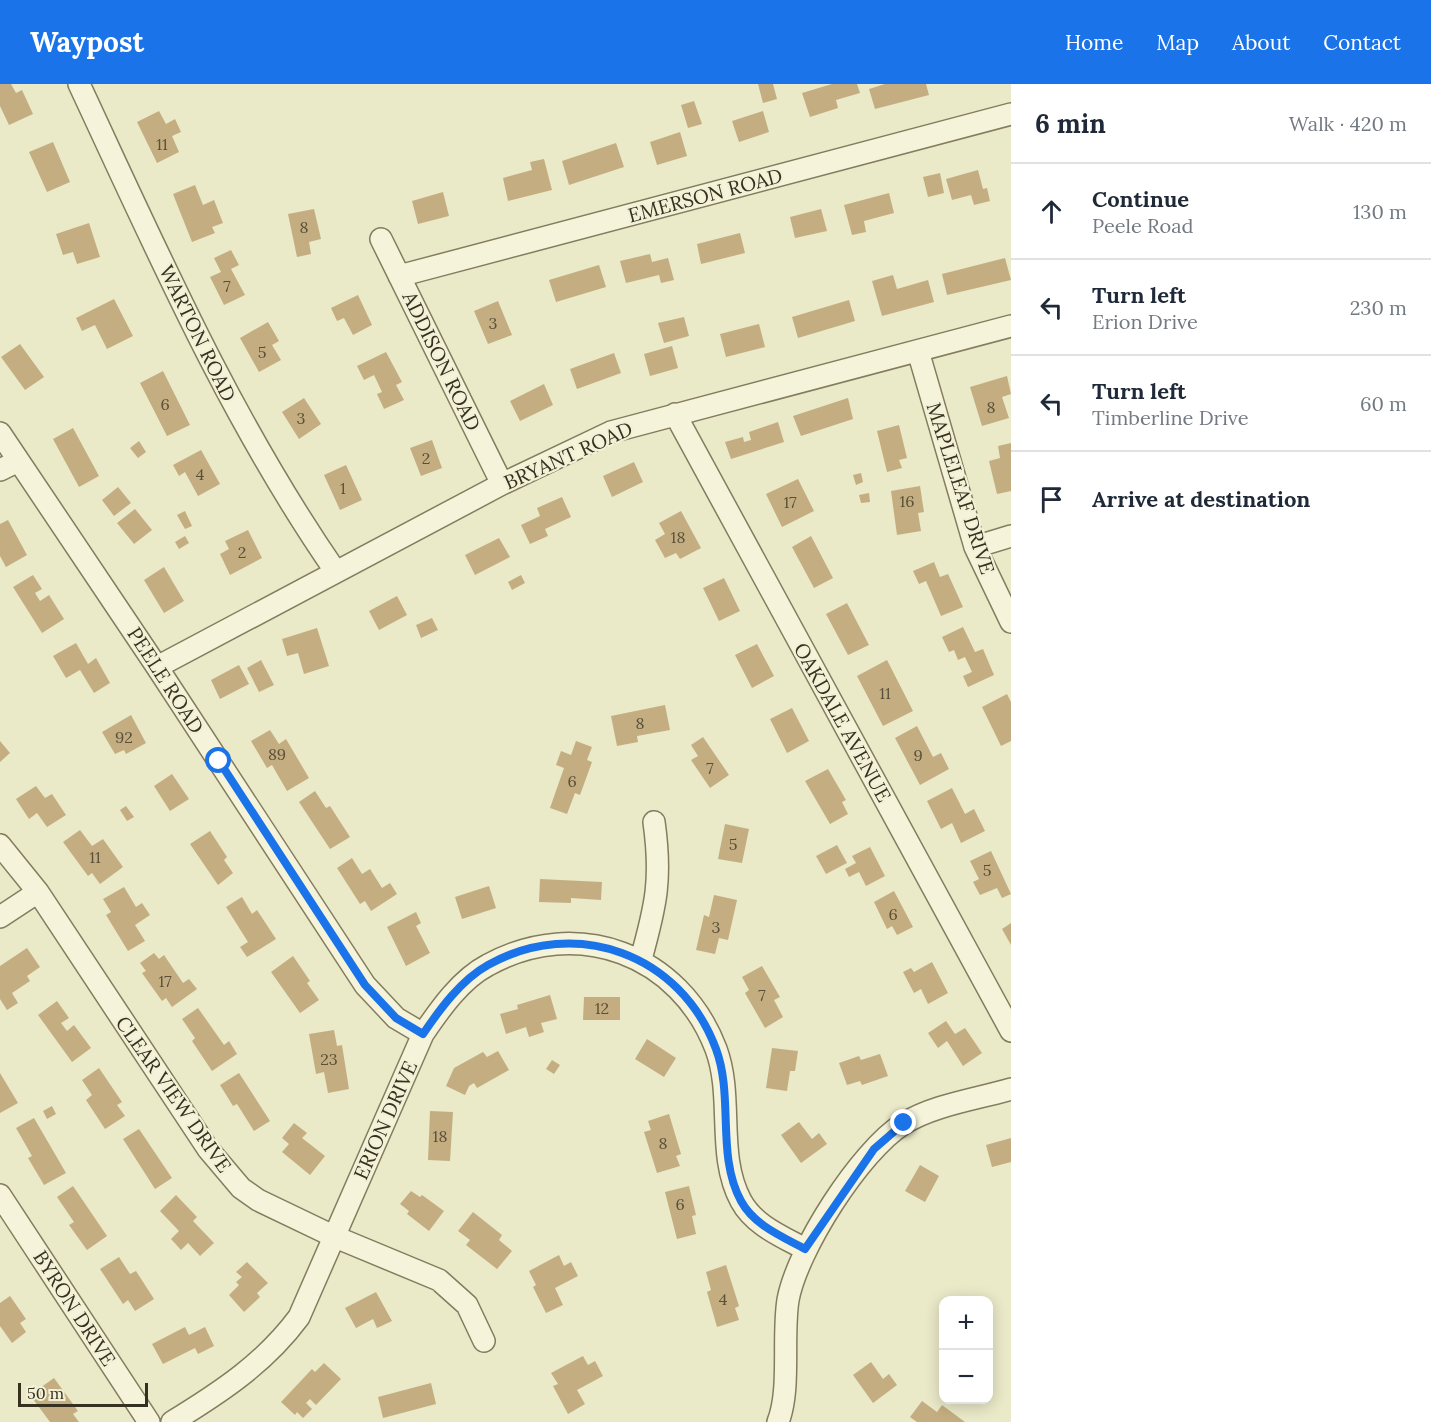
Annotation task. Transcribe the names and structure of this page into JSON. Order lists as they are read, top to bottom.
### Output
{
  "streets": {
    "street": [
      "EMERSON ROAD",
      "WARTON ROAD",
      "ADDISON ROAD",
      "BRYANT ROAD",
      "MAPLELEAF DRIVE",
      "PEELE ROAD",
      "OAKDALE AVENUE",
      "CLEAR VIEW DRIVE",
      "ERION DRIVE",
      "BYRON DRIVE"
    ]
  },
  "crossings": [
    ["EMERSON ROAD", "ADDISON ROAD"],
    ["WARTON ROAD", "BRYANT ROAD"],
    ["ADDISON ROAD", "BRYANT ROAD"],
    ["BRYANT ROAD", "MAPLELEAF DRIVE"],
    ["BRYANT ROAD", "PEELE ROAD"],
    ["BRYANT ROAD", "OAKDALE AVENUE"],
    ["PEELE ROAD", "ERION DRIVE"],
    ["CLEAR VIEW DRIVE", "ERION DRIVE"]
  ],
  "house_numbers": [
    "11",
    "8",
    "7",
    "3",
    "5",
    "6",
    "8",
    "3",
    "2",
    "4",
    "1",
    "16",
    "17",
    "18",
    "2",
    "11",
    "8",
    "92",
    "89",
    "9",
    "7",
    "6",
    "5",
    "11",
    "5",
    "6",
    "3",
    "17",
    "7",
    "12",
    "23",
    "18",
    "8",
    "6",
    "4"
  ],
  "scale_bar": "50 m",
  "page": {
    "header": "Waypost",
    "nav": [
      "Home",
      "Map",
      "About",
      "Contact"
    ],
    "heading": ["6 min", "Walk · 420 m"],
    "list": [
      ["Continue", "Peele Road", "130 m"],
      ["Turn left", "Erion Drive", "230 m"],
      ["Turn left", "Timberline Drive", "60 m"],
      "Arrive at destination"
    ],
    "map_buttons": ["+", "−"],
    "scale": "50 m"
  }
}
